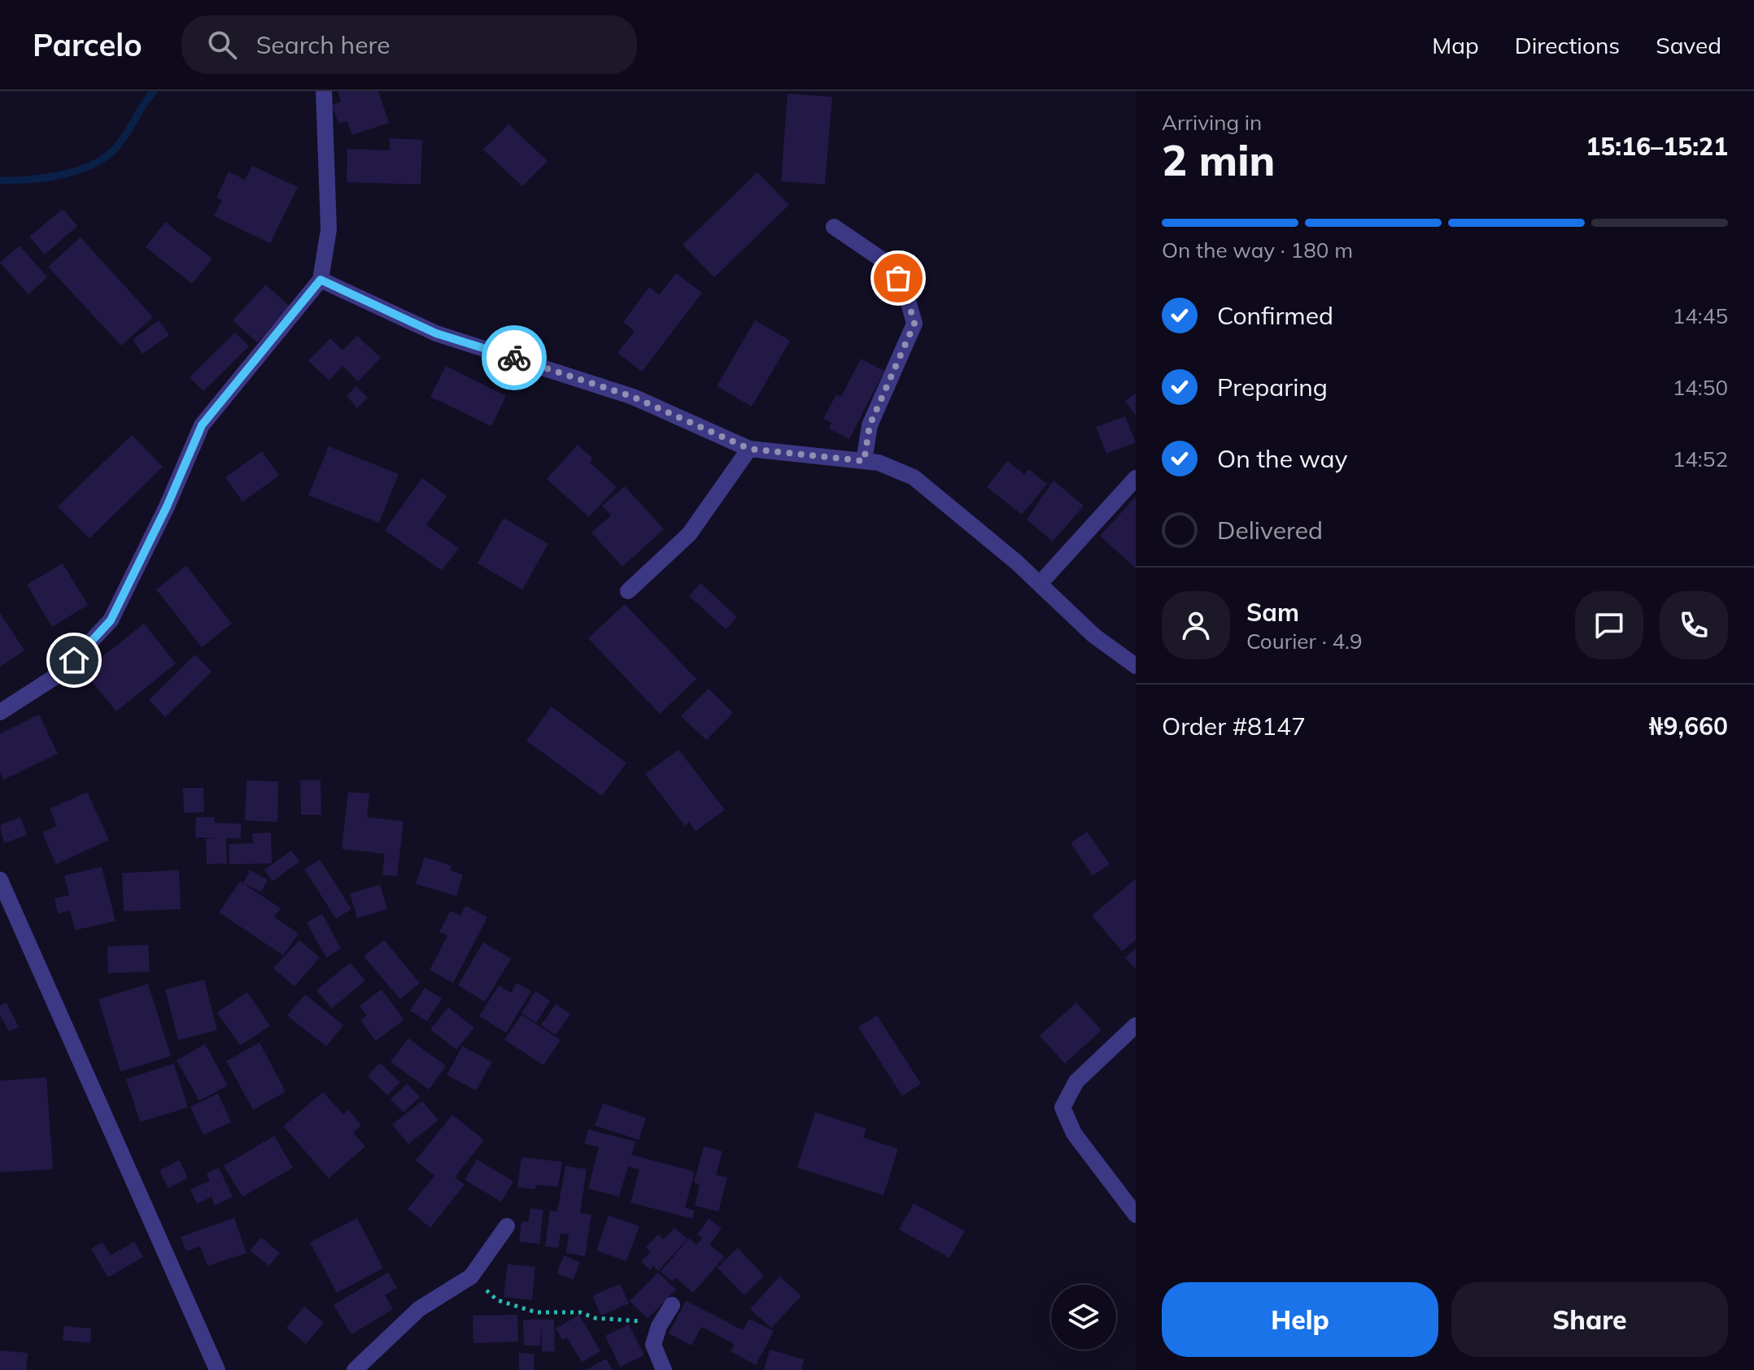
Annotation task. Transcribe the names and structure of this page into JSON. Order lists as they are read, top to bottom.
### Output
{
  "page": {
    "header": "Parcelo",
    "search": "Search here",
    "nav": ["Map", "Directions", "Saved"],
    "heading": ["2 min", "Arriving in", "15:16–15:21"],
    "panel": [
      "Sam",
      "Courier · 4.9",
      "Order #8147",
      "₦9,660"
    ],
    "bar": "On the way · 180 m",
    "list": [
      ["Confirmed", "14:45"],
      ["Preparing", "14:50"],
      ["On the way", "14:52"],
      "Delivered"
    ],
    "buttons": ["Help", "Share"]
  }
}
